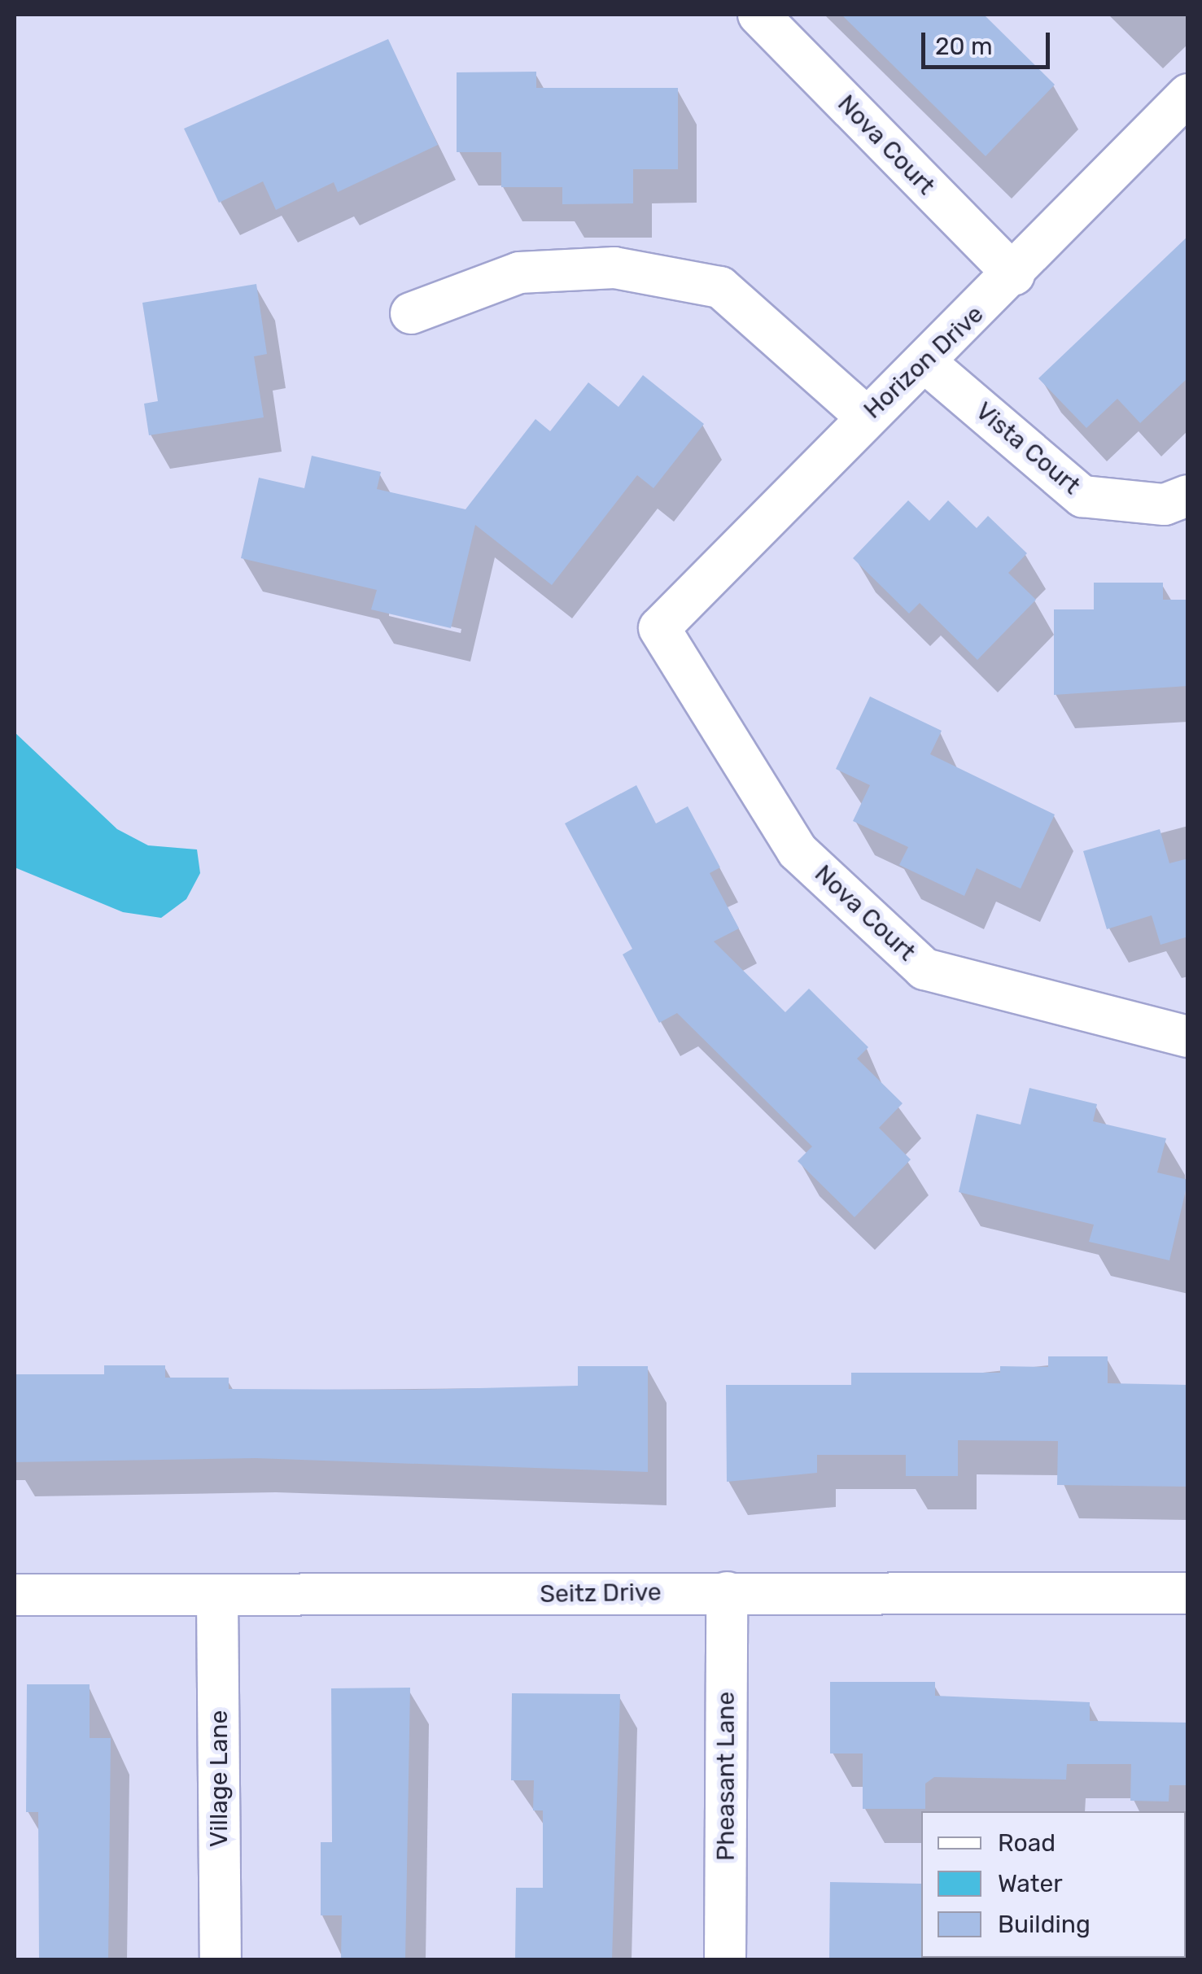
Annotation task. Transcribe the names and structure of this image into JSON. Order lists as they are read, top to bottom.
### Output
{
  "streets": {
    "street": [
      "Nova Court",
      "Horizon Drive",
      "Vista Court",
      "Seitz Drive",
      "Pheasant Lane",
      "Village Lane"
    ]
  },
  "crossings": [
    ["Nova Court", "Horizon Drive"],
    ["Horizon Drive", "Vista Court"],
    ["Seitz Drive", "Pheasant Lane"],
    ["Seitz Drive", "Village Lane"]
  ],
  "legend": ["Road", "Water", "Building"],
  "scale_bar": "20 m"
}
